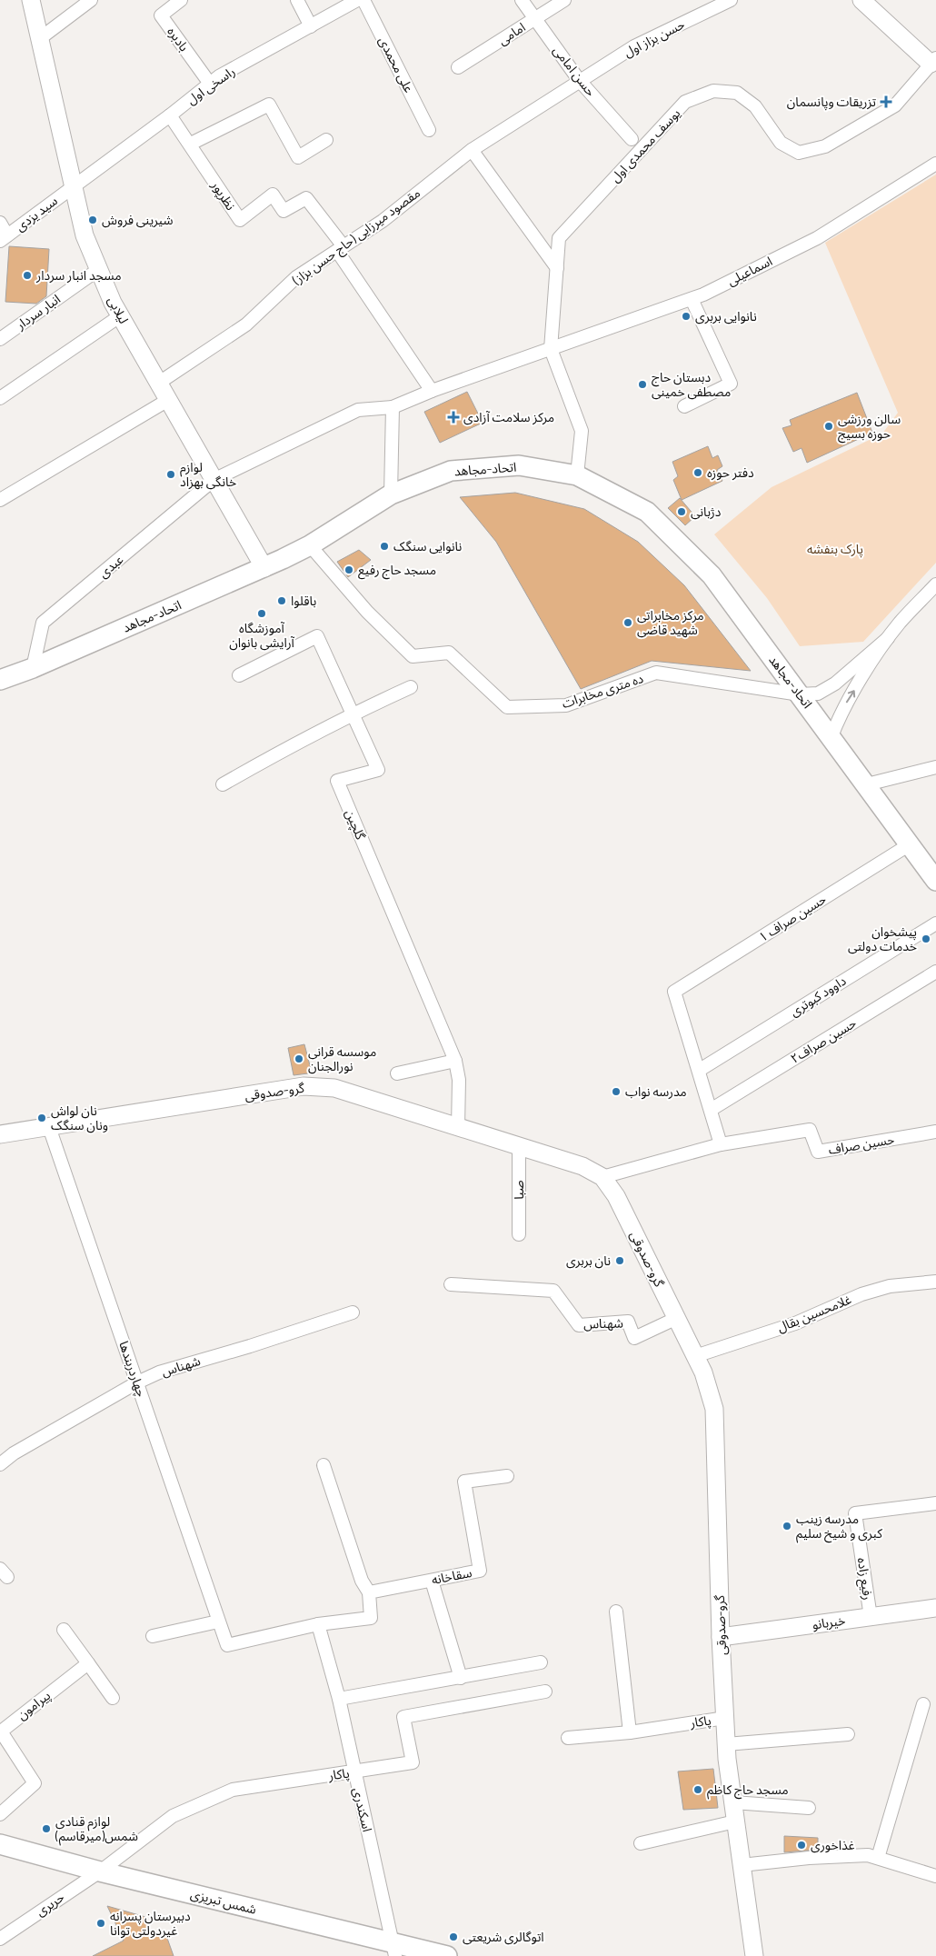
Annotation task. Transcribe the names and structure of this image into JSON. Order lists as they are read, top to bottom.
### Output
{
  "streets": {
    "main road": ["اتحاد-مجاهد", "شمس تبریزی"],
    "street": [
      "امامی",
      "حسن بزاز اول",
      "بادبره",
      "علی محمدی",
      "حسن امامی",
      "راسخی اول",
      "یوسف محمدی اول",
      "نظرپور",
      "سید یزدی",
      "مقصود میرزایی (حاج حسن بزاز)",
      "اسماعیلی",
      "لیلابی",
      "انبار سردار",
      "عبدی",
      "ده متری مخابرات",
      "گلچین",
      "حسین صراف ۱",
      "داوود کبوتری",
      "حسین صراف۲",
      "گرو-صدوقی",
      "حسین صراف",
      "صبا",
      "غلامحسین بقال",
      "شهناس",
      "چهاردربندها",
      "سقاخانه",
      "رفیع زاده",
      "خیربانو",
      "پیرامون",
      "پاکار",
      "اسکندری",
      "حریری"
    ]
  },
  "crossings": [
    ["امامی", "حسن امامی"],
    ["حسن بزاز اول", "حسن امامی"],
    ["حسن بزاز اول", "مقصود میرزایی (حاج حسن بزاز)"],
    ["بادبره", "راسخی اول"],
    ["حسن امامی", "مقصود میرزایی (حاج حسن بزاز)"],
    ["راسخی اول", "نظرپور"],
    ["راسخی اول", "سید یزدی"],
    ["راسخی اول", "لیلابی"],
    ["یوسف محمدی اول", "اسماعیلی"],
    ["یوسف محمدی اول", "اتحاد-مجاهد"],
    ["نظرپور", "مقصود میرزایی (حاج حسن بزاز)"],
    ["سید یزدی", "لیلابی"],
    ["مقصود میرزایی (حاج حسن بزاز)", "لیلابی"],
    ["اسماعیلی", "عبدی"],
    ["لیلابی", "انبار سردار"],
    ["لیلابی", "اتحاد-مجاهد"],
    ["لیلابی", "عبدی"],
    ["اتحاد-مجاهد", "عبدی"],
    ["اتحاد-مجاهد", "ده متری مخابرات"],
    ["اتحاد-مجاهد", "حسین صراف ۱"],
    ["گلچین", "گرو-صدوقی"],
    ["حسین صراف ۱", "داوود کبوتری"],
    ["گرو-صدوقی", "حسین صراف"],
    ["گرو-صدوقی", "صبا"],
    ["گرو-صدوقی", "غلامحسین بقال"],
    ["گرو-صدوقی", "شهناس"],
    ["گرو-صدوقی", "چهاردربندها"],
    ["گرو-صدوقی", "خیربانو"],
    ["گرو-صدوقی", "پاکار"],
    ["شهناس", "چهاردربندها"],
    ["چهاردربندها", "اسکندری"],
    ["رفیع زاده", "خیربانو"],
    ["پاکار", "اسکندری"],
    ["پاکار", "شمس تبریزی"],
    ["پاکار", "حریری"],
    ["اسکندری", "شمس تبریزی"],
    ["شمس تبریزی", "حریری"]
  ],
  "parks": ["پارک بنفشه"],
  "places": {
    "health": ["تزریقات وپانسمان", "مرکز سلامت آزادی"],
    "other": [
      "شیرینی فروش",
      "مسجد انبار سردار",
      "نانوایی بربری",
      "دبستان حاج مصطفی خمینی",
      "سالن ورزشی حوزه بسیج",
      "دفتر حوزه",
      "لوازم خانگی بهزاد",
      "دژبانی",
      "نانوایی سنگک",
      "مسجد حاج رفیع",
      "باقلوا",
      "آموزشگاه آرایشی بانوان",
      "مرکز مخابراتی شهید قاضی",
      "پیشخوان خدمات دولتی",
      "موسسه قرانی نورالجنان",
      "مدرسه نواب",
      "نان لواش ونان سنگک",
      "نان بربری",
      "مدرسه زینب کبری و شیخ سلیم",
      "مسجد حاج کاظم",
      "لوازم قنادی شمس(میرقاسم)",
      "غذاخوری",
      "دبیرستان پسرانه غیردولتی توانا",
      "اتوگالری شریعتی"
    ]
  }
}
